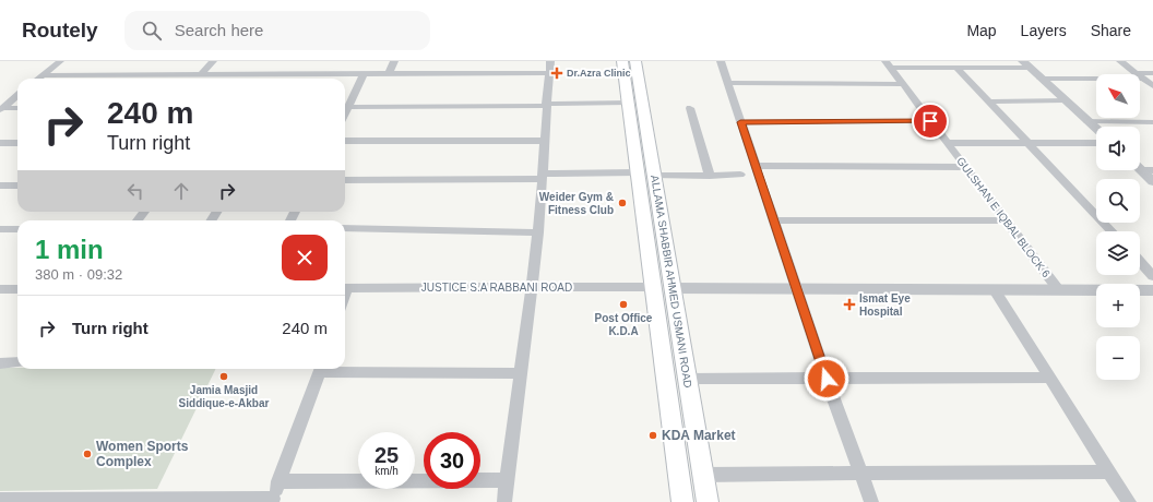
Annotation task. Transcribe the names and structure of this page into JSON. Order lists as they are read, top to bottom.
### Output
{
  "streets": {
    "main road": ["ALLAMA SHABBIR AHMED USMANI ROAD"],
    "street": ["GULSHAN E IQBAL BLOCK 6", "JUSTICE S.A RABBANI ROAD"]
  },
  "crossings": [
    ["GULSHAN E IQBAL BLOCK 6", "ALLAMA SHABBIR AHMED USMANI ROAD"],
    ["ALLAMA SHABBIR AHMED USMANI ROAD", "JUSTICE S.A RABBANI ROAD"]
  ],
  "places": {
    "health": ["Dr.Azra Clinic", "Ismat Eye Hospital"],
    "other": [
      "Weider Gym & Fitness Club",
      "Post Office K.D.A",
      "Jamia Masjid Siddique-e-Akbar",
      "KDA Market",
      "Women Sports Complex"
    ]
  },
  "north": "top left",
  "page": {
    "header": "Routely",
    "search": "Search here",
    "nav": ["Map", "Layers", "Share"],
    "map_buttons": ["+", "−"],
    "turn": ["240 m", "Turn right"],
    "heading": ["1 min", "380 m · 09:32"],
    "list": [
      {
        "name": "Turn right",
        "value": "240 m"
      }
    ],
    "speed": "25 km/h",
    "limit": "30"
  }
}
